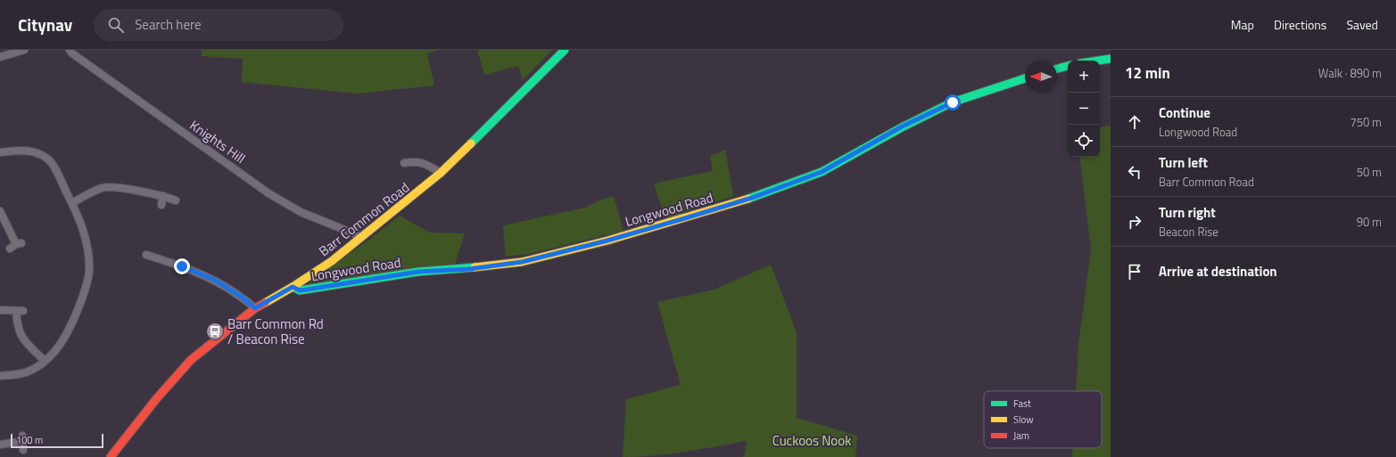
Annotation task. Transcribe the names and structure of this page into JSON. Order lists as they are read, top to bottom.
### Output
{
  "streets": {
    "main road": ["Longwood Road", "Barr Common Road"],
    "street": ["Knights Hill"]
  },
  "crossings": [
    ["Knights Hill", "Barr Common Road"],
    ["Longwood Road", "Barr Common Road"]
  ],
  "parks": ["Cuckoos Nook"],
  "places": {
    "bus stop": ["Barr Common Rd / Beacon Rise"]
  },
  "legend": ["Fast", "Slow", "Jam"],
  "scale_bar": "100 m",
  "north": "left",
  "page": {
    "header": "Citynav",
    "search": "Search here",
    "nav": ["Map", "Directions", "Saved"],
    "heading": ["12 min", "Walk · 890 m"],
    "map_buttons": ["+", "−"],
    "list": [
      ["Continue", "Longwood Road", "750 m"],
      ["Turn left", "Barr Common Road", "50 m"],
      ["Turn right", "Beacon Rise", "90 m"],
      "Arrive at destination"
    ],
    "scale": "100 m"
  }
}
